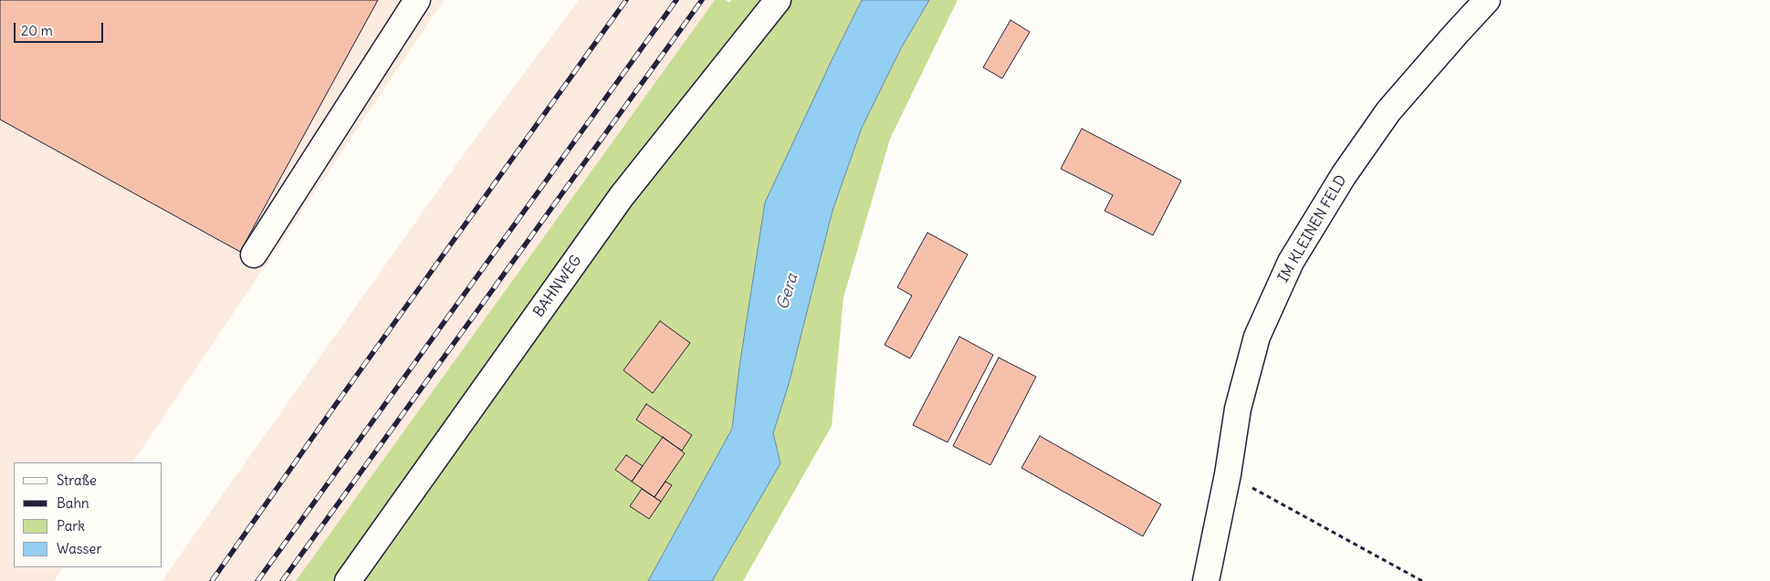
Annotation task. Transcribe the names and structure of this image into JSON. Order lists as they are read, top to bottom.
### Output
{
  "streets": {
    "street": ["IM KLEINEN FELD", "BAHNWEG"]
  },
  "water": ["Gera"],
  "legend": [
    "Straße",
    "Bahn",
    "Park",
    "Wasser"
  ],
  "scale_bar": "20 m"
}
